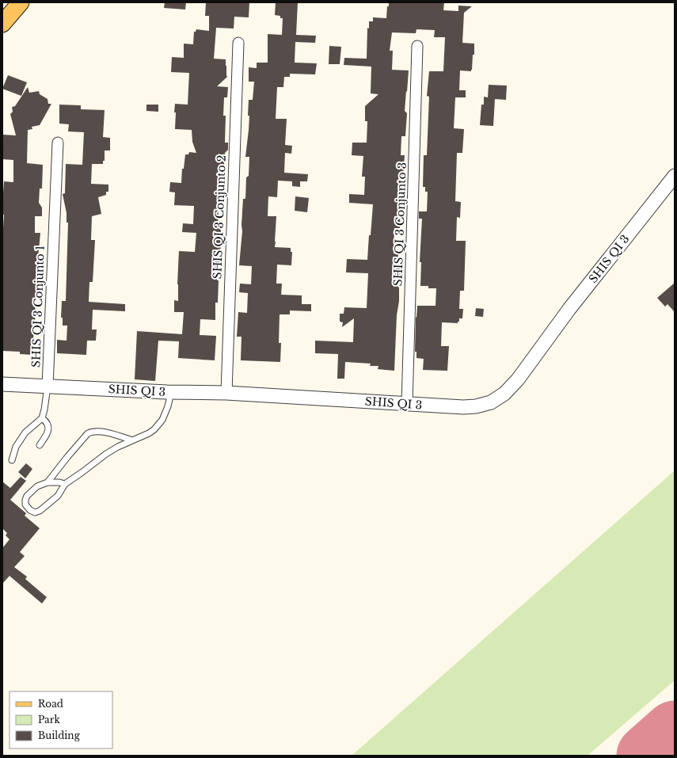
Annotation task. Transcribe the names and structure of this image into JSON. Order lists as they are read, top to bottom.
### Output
{
  "streets": {
    "street": [
      "SHIS QI 3 Conjunto 2",
      "SHIS QI 3 Conjunto 3",
      "SHIS QI 3",
      "SHIS QI 3 Conjunto 1"
    ]
  },
  "crossings": [
    ["SHIS QI 3 Conjunto 2", "SHIS QI 3"],
    ["SHIS QI 3 Conjunto 3", "SHIS QI 3"],
    ["SHIS QI 3", "SHIS QI 3 Conjunto 1"]
  ],
  "legend": ["Road", "Park", "Building"]
}
